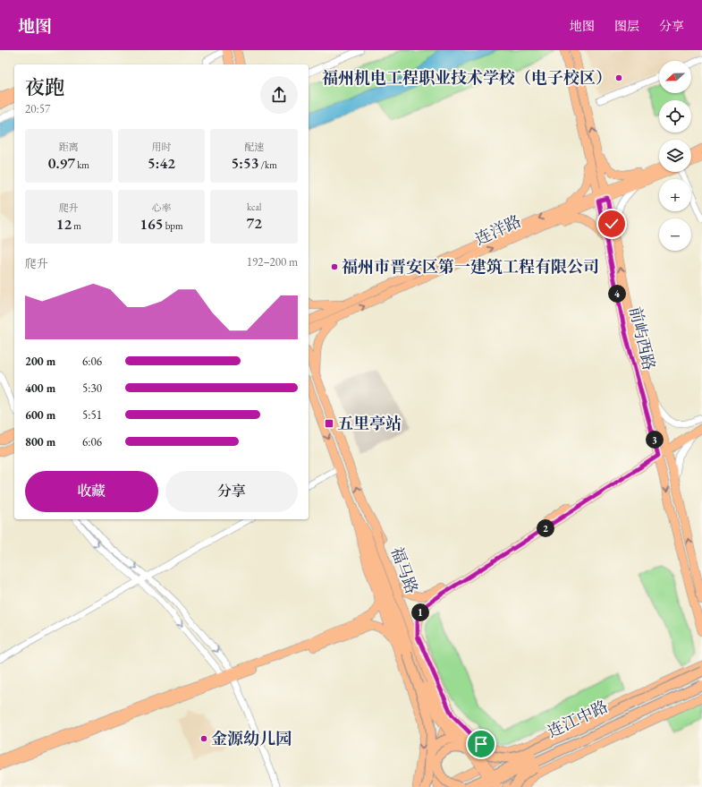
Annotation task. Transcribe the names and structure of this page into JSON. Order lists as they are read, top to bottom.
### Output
{
  "streets": {
    "highway": ["连江中路"],
    "main road": ["连洋路", "前屿西路", "福马路"]
  },
  "crossings": [
    ["连洋路", "前屿西路"]
  ],
  "places": {
    "other": ["福州机电工程职业技术学校（电子校区）", "福州市晋安区第一建筑工程有限公司", "金源幼儿园"],
    "transit": ["五里亭站"]
  },
  "north": "left",
  "page": {
    "header": "地图",
    "nav": ["地图", "图层", "分享"],
    "map_buttons": ["+", "−"],
    "heading": ["夜跑", "20:57"],
    "stats": [
      ["距离", "0.97 km"],
      ["用时", "5:42"],
      ["配速", "5:53 /km"],
      ["爬升", "12 m"],
      ["心率", "165 bpm"],
      ["kcal", "72"]
    ],
    "chart": ["爬升", "192–200 m"],
    "pins": [
      "4",
      "3",
      "2",
      "1"
    ],
    "list": [
      {
        "name": "200 m",
        "note": "6:06"
      },
      {
        "name": "400 m",
        "note": "5:30"
      },
      {
        "name": "600 m",
        "note": "5:51"
      },
      {
        "name": "800 m",
        "note": "6:06"
      }
    ],
    "buttons": ["收藏", "分享"]
  }
}
